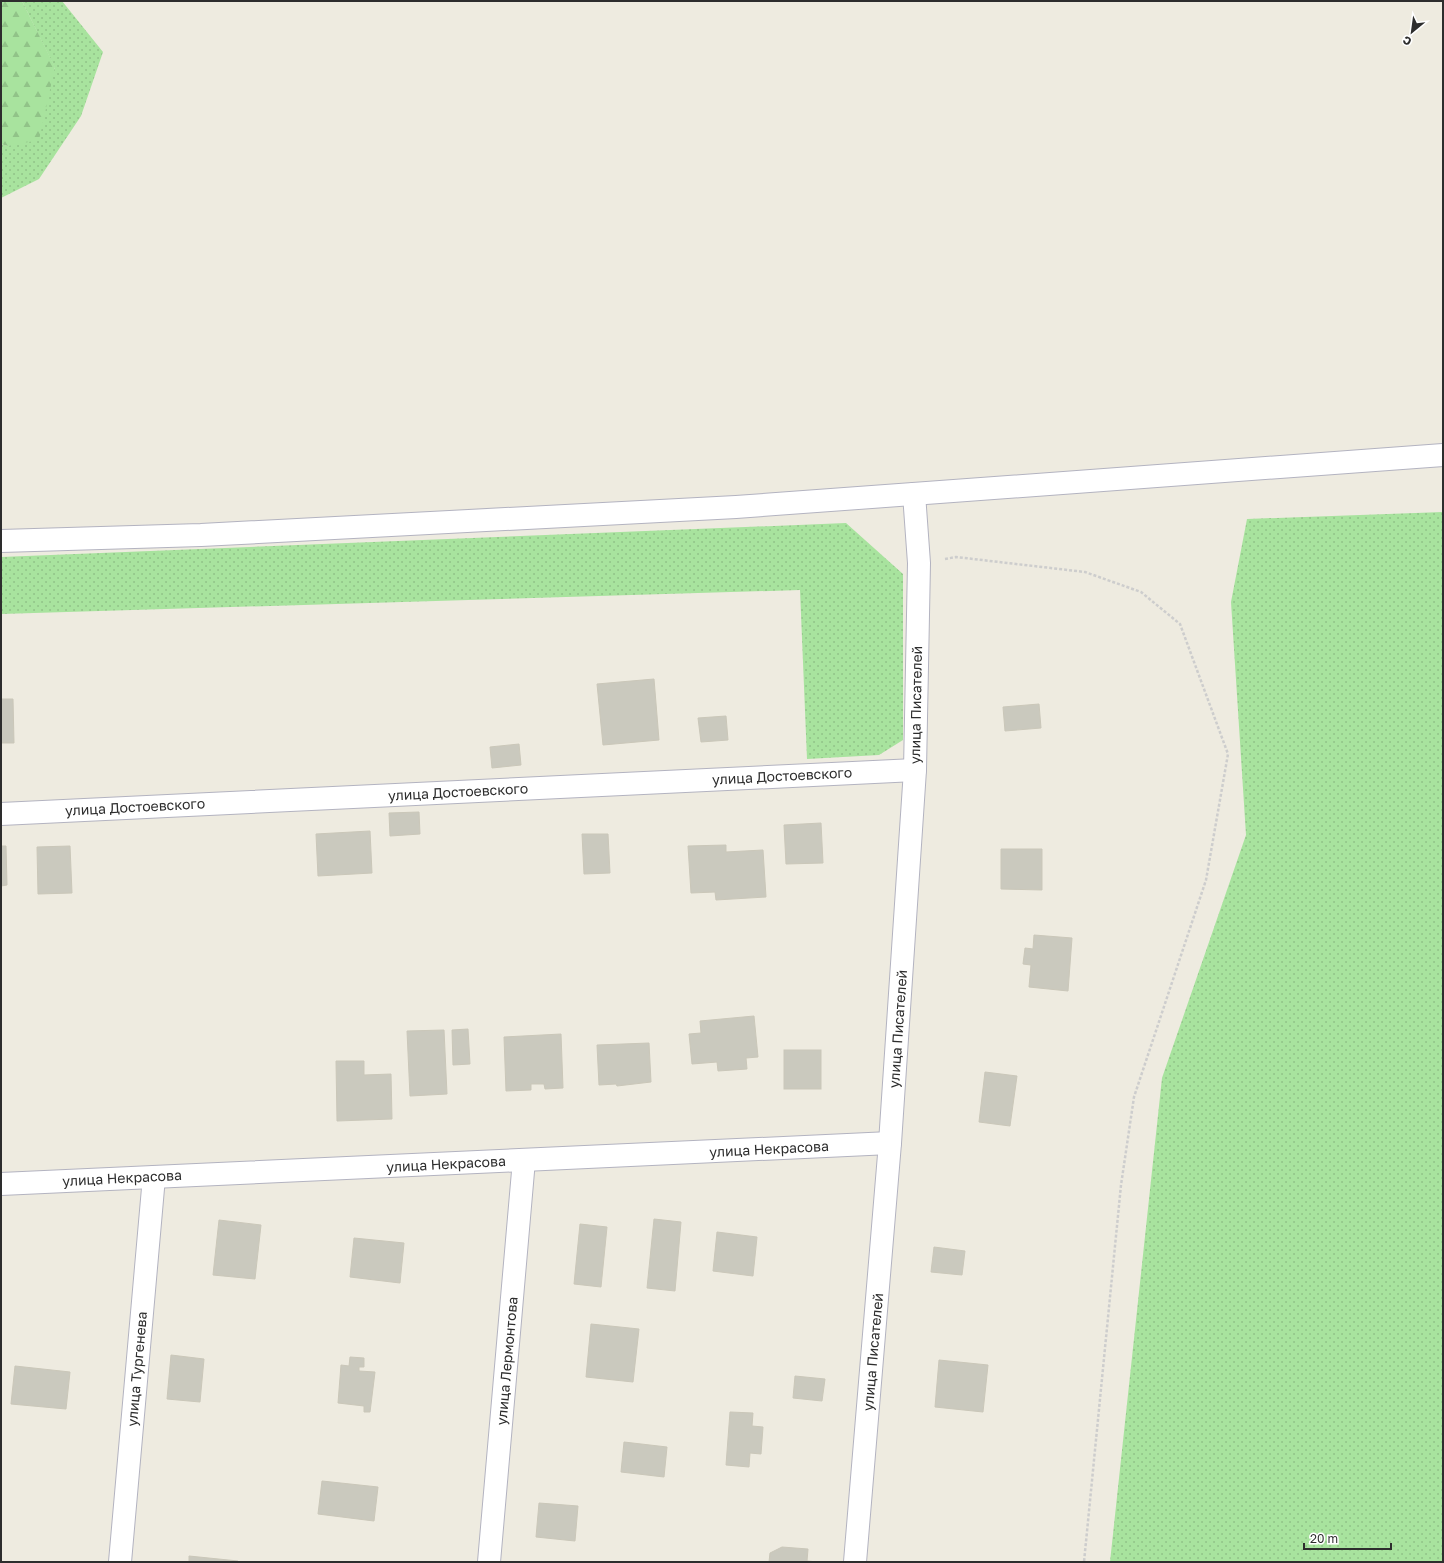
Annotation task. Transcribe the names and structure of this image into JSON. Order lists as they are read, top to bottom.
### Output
{
  "streets": {
    "street": [
      "улица Писателей",
      "улица Достоевского",
      "улица Некрасова",
      "улица Лермонтова",
      "улица Тургенева"
    ]
  },
  "crossings": [
    ["улица Писателей", "улица Достоевского"],
    ["улица Писателей", "улица Некрасова"],
    ["улица Некрасова", "улица Лермонтова"],
    ["улица Некрасова", "улица Тургенева"]
  ],
  "scale_bar": "20 m",
  "north": "bottom left"
}
